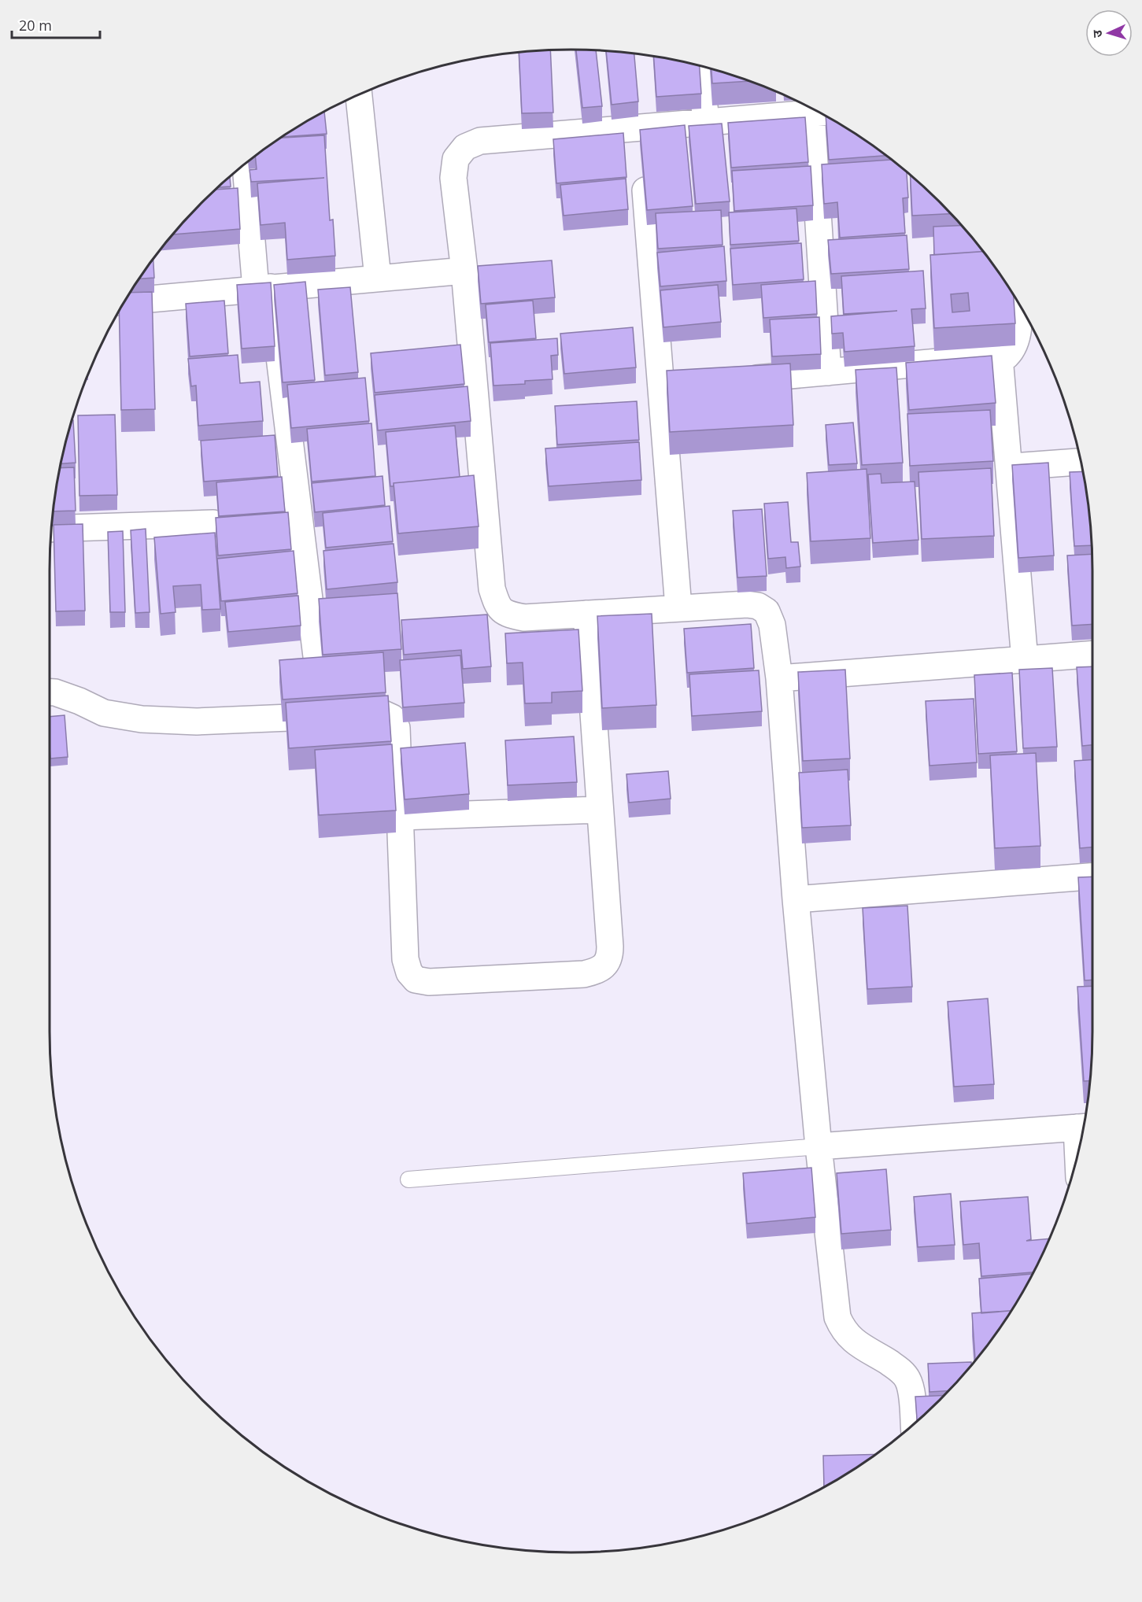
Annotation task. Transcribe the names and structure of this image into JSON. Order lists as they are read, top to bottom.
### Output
{
  "scale_bar": "20 m",
  "north": "left"
}
